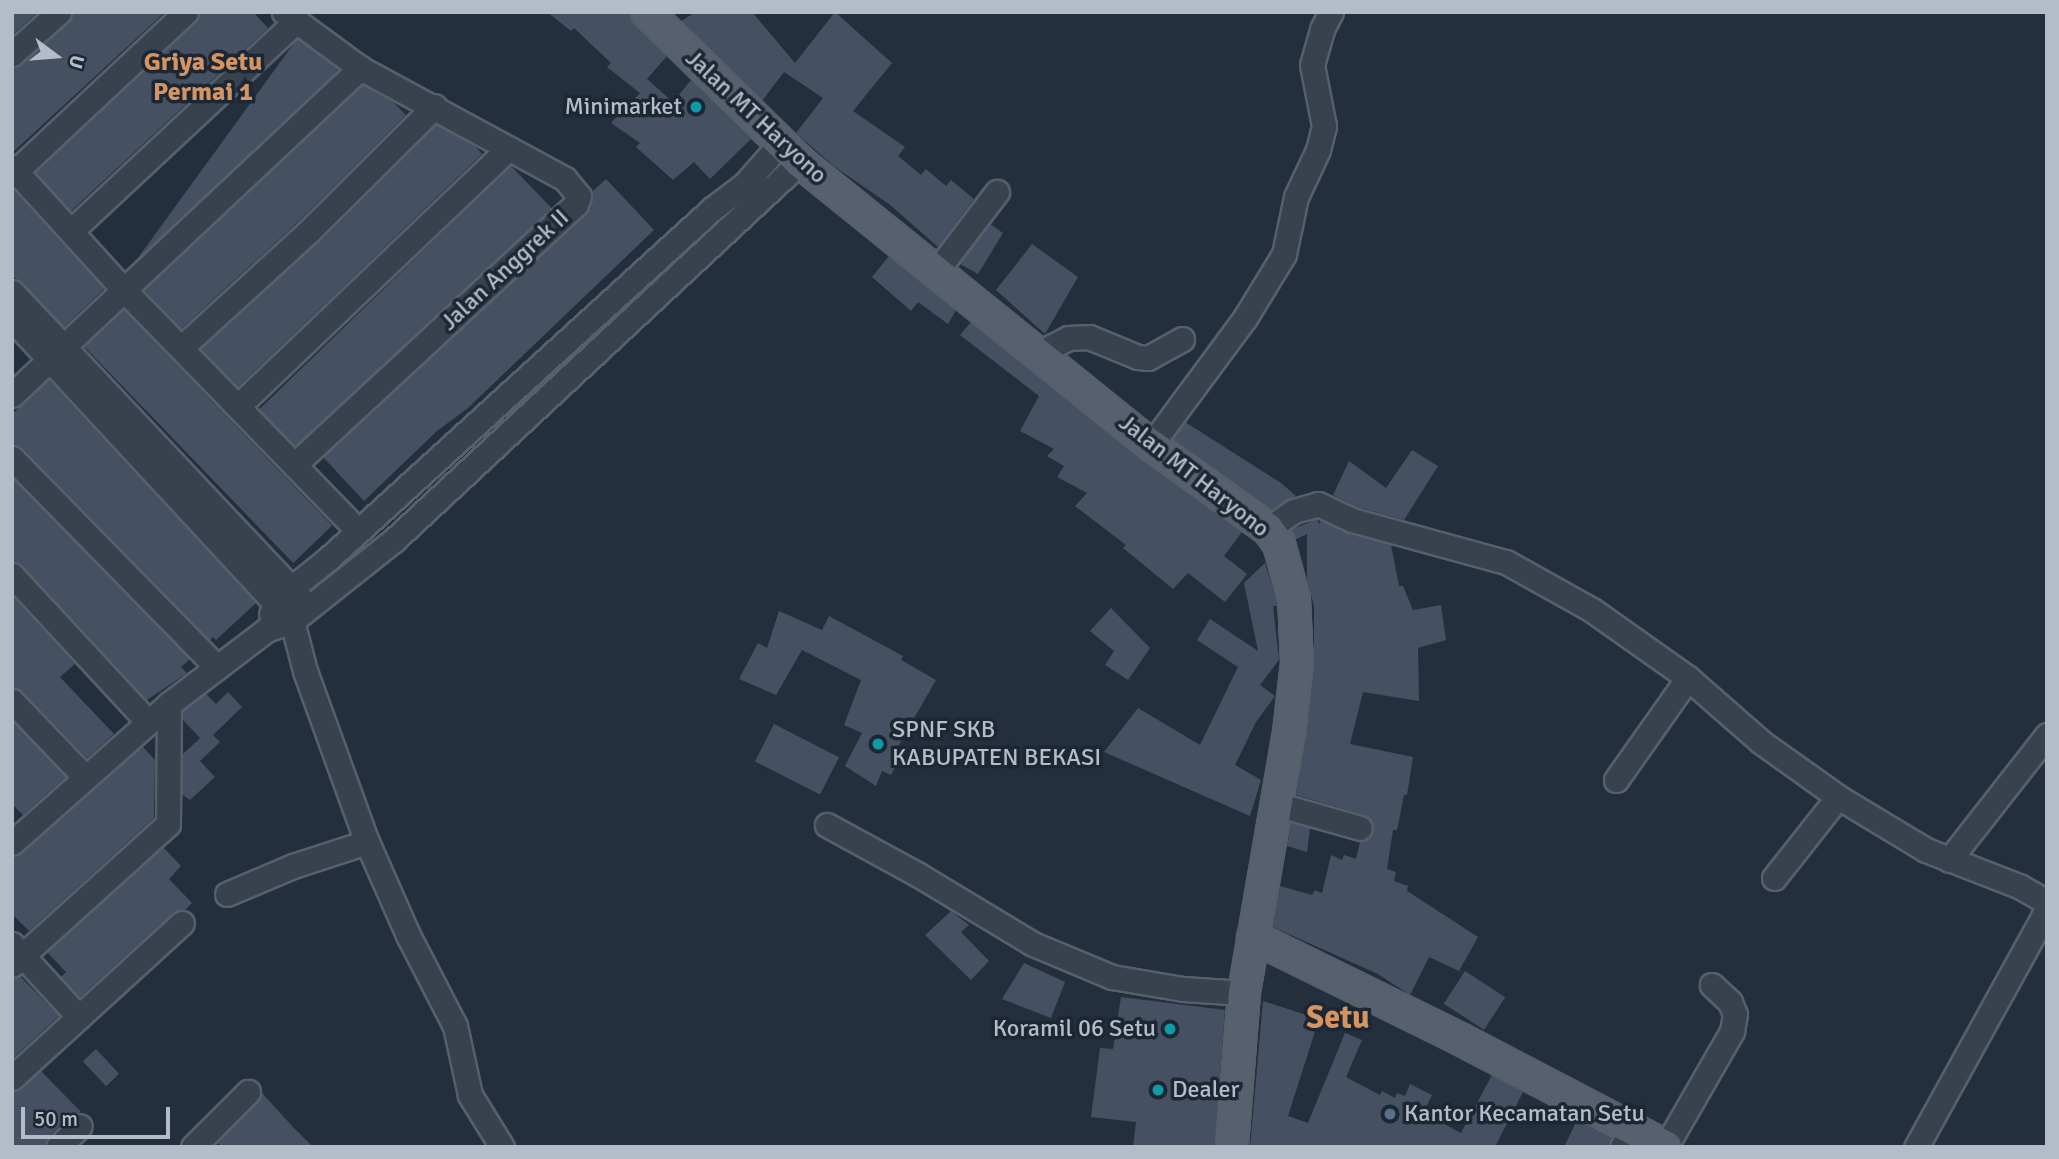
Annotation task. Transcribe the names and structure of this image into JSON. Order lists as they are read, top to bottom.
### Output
{
  "streets": {
    "main road": ["Jalan MT Haryono"],
    "street": ["Jalan Anggrek II"]
  },
  "districts": ["Griya Setu Permai 1", "Setu"],
  "places": [
    "Minimarket",
    "SPNF SKB KABUPATEN BEKASI",
    "Koramil 06 Setu",
    "Dealer",
    "Kantor Kecamatan Setu"
  ],
  "scale_bar": "50 m",
  "north": "right"
}
